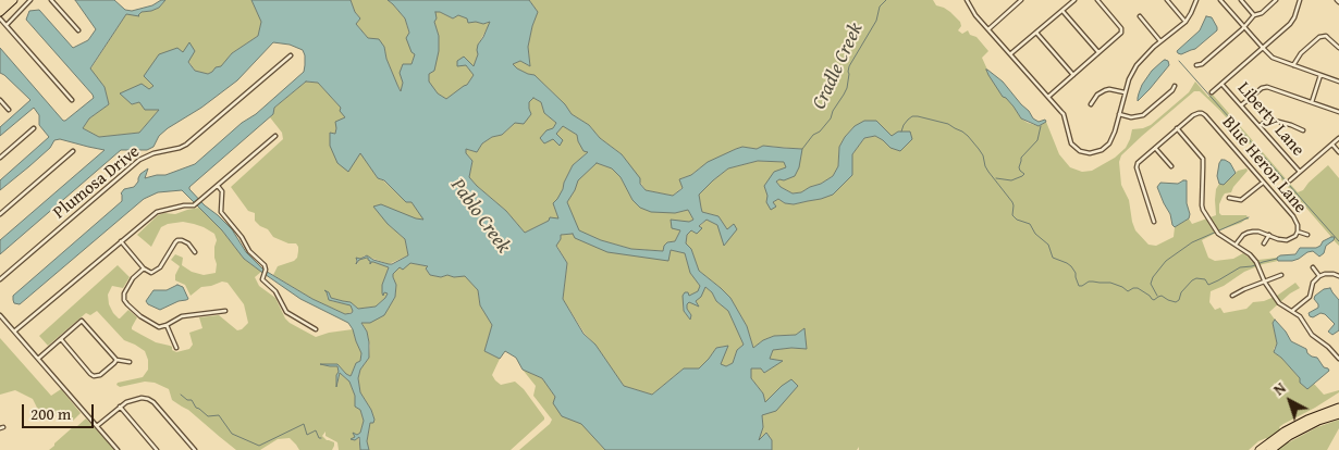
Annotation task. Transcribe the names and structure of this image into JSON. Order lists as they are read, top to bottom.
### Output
{
  "streets": {
    "street": ["Liberty Lane", "Blue Heron Lane", "Plumosa Drive"]
  },
  "water": ["Cradle Creek", "Pablo Creek"],
  "scale_bar": "200 m",
  "north": "top left"
}
